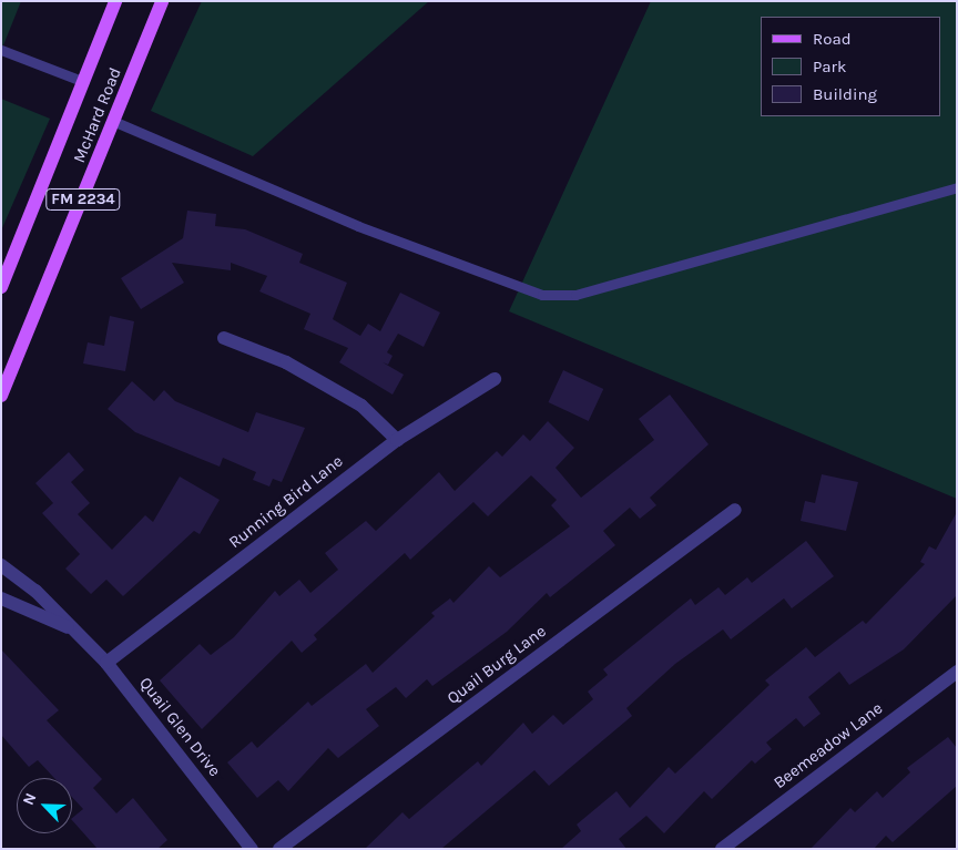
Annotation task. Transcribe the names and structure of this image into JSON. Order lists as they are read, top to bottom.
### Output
{
  "streets": {
    "main road": ["McHard Road", "FM 2234"],
    "street": [
      "Running Bird Lane",
      "Quail Burg Lane",
      "Quail Glen Drive",
      "Beemeadow Lane"
    ]
  },
  "crossings": [
    ["Running Bird Lane", "Quail Glen Drive"]
  ],
  "legend": ["Road", "Park", "Building"],
  "north": "top left"
}
